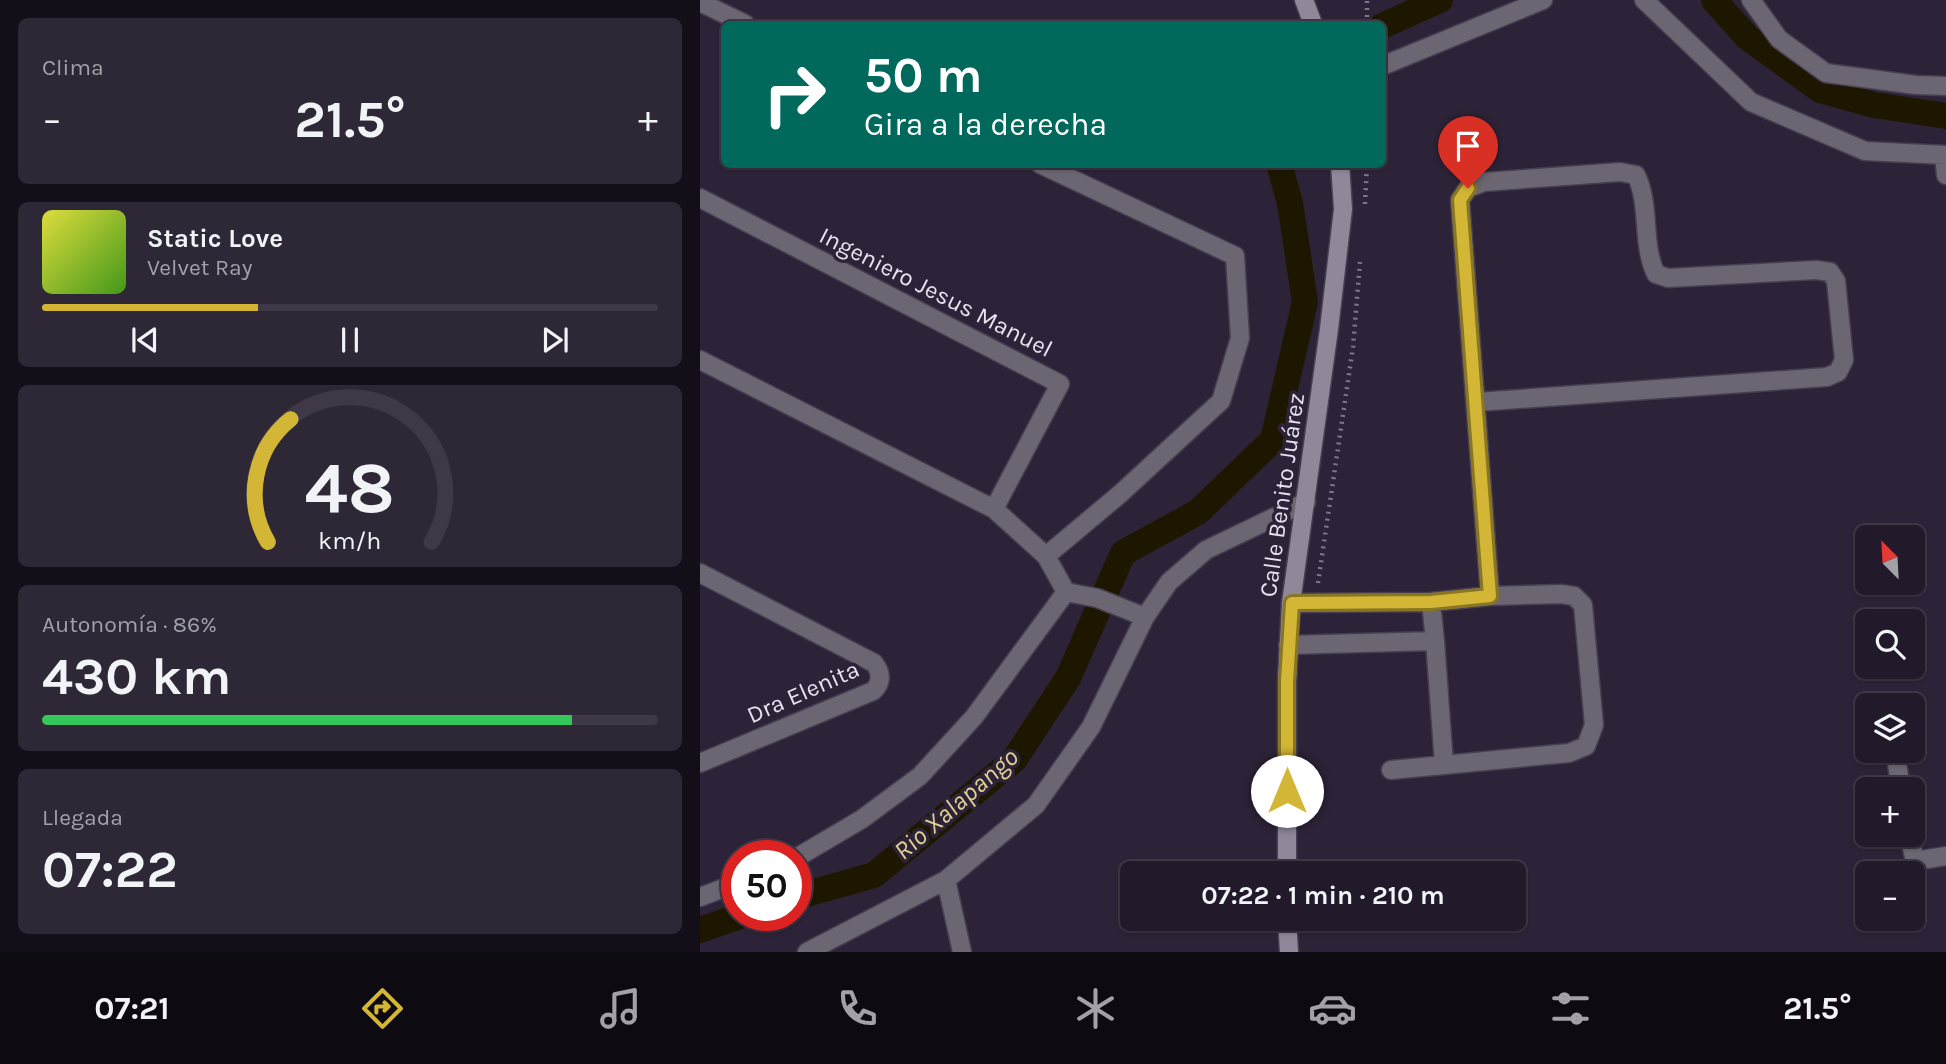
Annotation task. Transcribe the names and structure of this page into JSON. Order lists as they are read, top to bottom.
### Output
{
  "streets": {
    "main road": ["Calle Benito Juárez"],
    "street": ["Ingeniero Jesus Manuel", "Dra Elenita"]
  },
  "water": ["Rio Xalapango"],
  "north": "top left",
  "page": {
    "tile": [
      "Clima",
      ["Autonomía · 86%", "430 km"],
      ["Llegada", "07:22"]
    ],
    "turn": ["50 m", "Gira a la derecha"],
    "heat": ["−", "21.5°", "+"],
    "song": ["Static Love", "Velvet Ray"],
    "map_buttons": ["+", "−"],
    "limit": "50",
    "trip": "07:22 · 1 min · 210 m",
    "tabs": ["07:21", "21.5°"],
    "gauge": ["48", "km/h"]
  }
}
